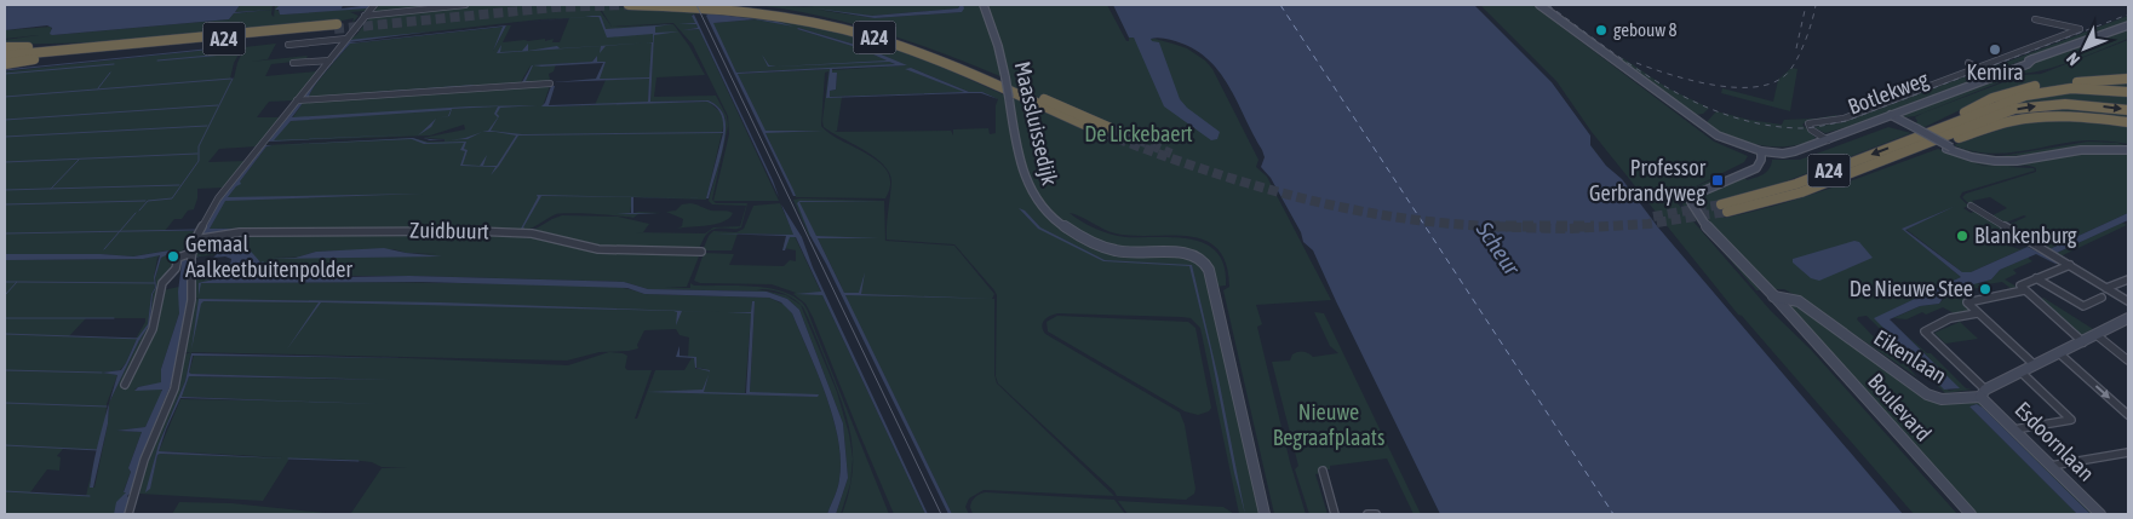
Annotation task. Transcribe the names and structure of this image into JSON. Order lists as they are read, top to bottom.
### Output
{
  "streets": {
    "highway": ["A24"],
    "street": [
      "Botlekweg",
      "Maassluissedijk",
      "Zuidbuurt",
      "Eikenlaan",
      "Boulevard",
      "Esdoornlaan"
    ]
  },
  "crossings": [
    ["Botlekweg", "Boulevard"],
    ["Eikenlaan", "Boulevard"],
    ["Eikenlaan", "Esdoornlaan"]
  ],
  "water": ["Scheur"],
  "parks": ["De Lickebaert", "Nieuwe Begraafplaats"],
  "places": {
    "other": [
      "gebouw 8",
      "Kemira",
      "Blankenburg",
      "Gemaal Aalkeetbuitenpolder",
      "De Nieuwe Stee"
    ],
    "transit": ["Professor Gerbrandyweg"]
  },
  "north": "bottom left"
}
